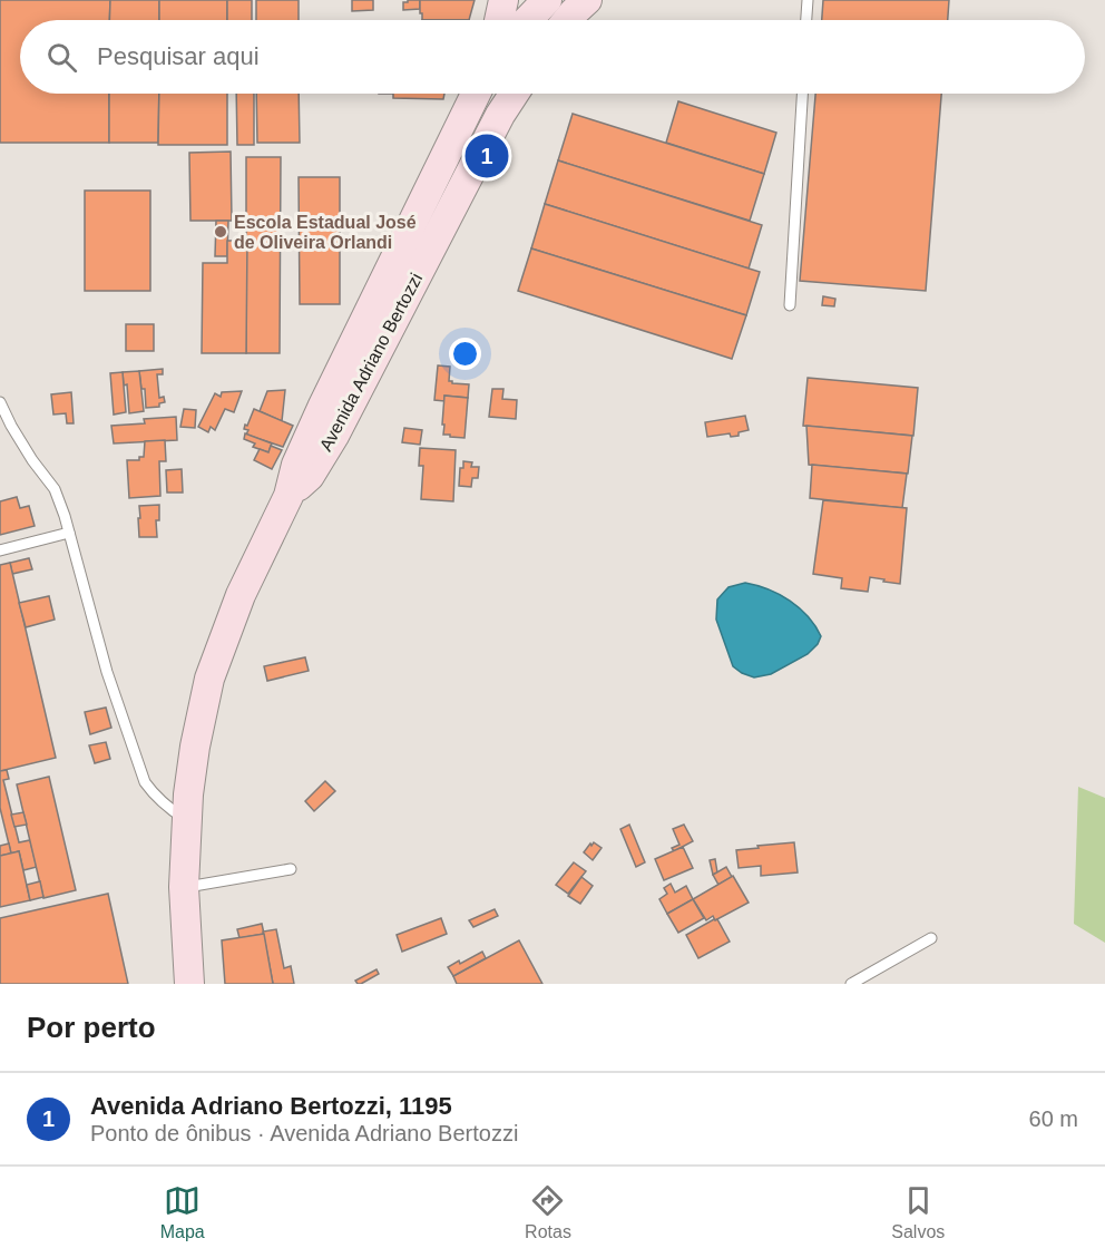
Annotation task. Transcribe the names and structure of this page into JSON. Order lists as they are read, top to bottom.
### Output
{
  "streets": {
    "main road": ["Avenida Adriano Bertozzi"]
  },
  "places": ["Escola Estadual José de Oliveira Orlandi"],
  "page": {
    "search": "Pesquisar aqui",
    "pins": "1",
    "heading": "Por perto",
    "list": [
      {
        "mark": "1",
        "name": "Avenida Adriano Bertozzi, 1195",
        "note": "Ponto de ônibus · Avenida Adriano Bertozzi",
        "value": "60 m"
      }
    ],
    "nav": ["Mapa", "Rotas", "Salvos"]
  }
}
